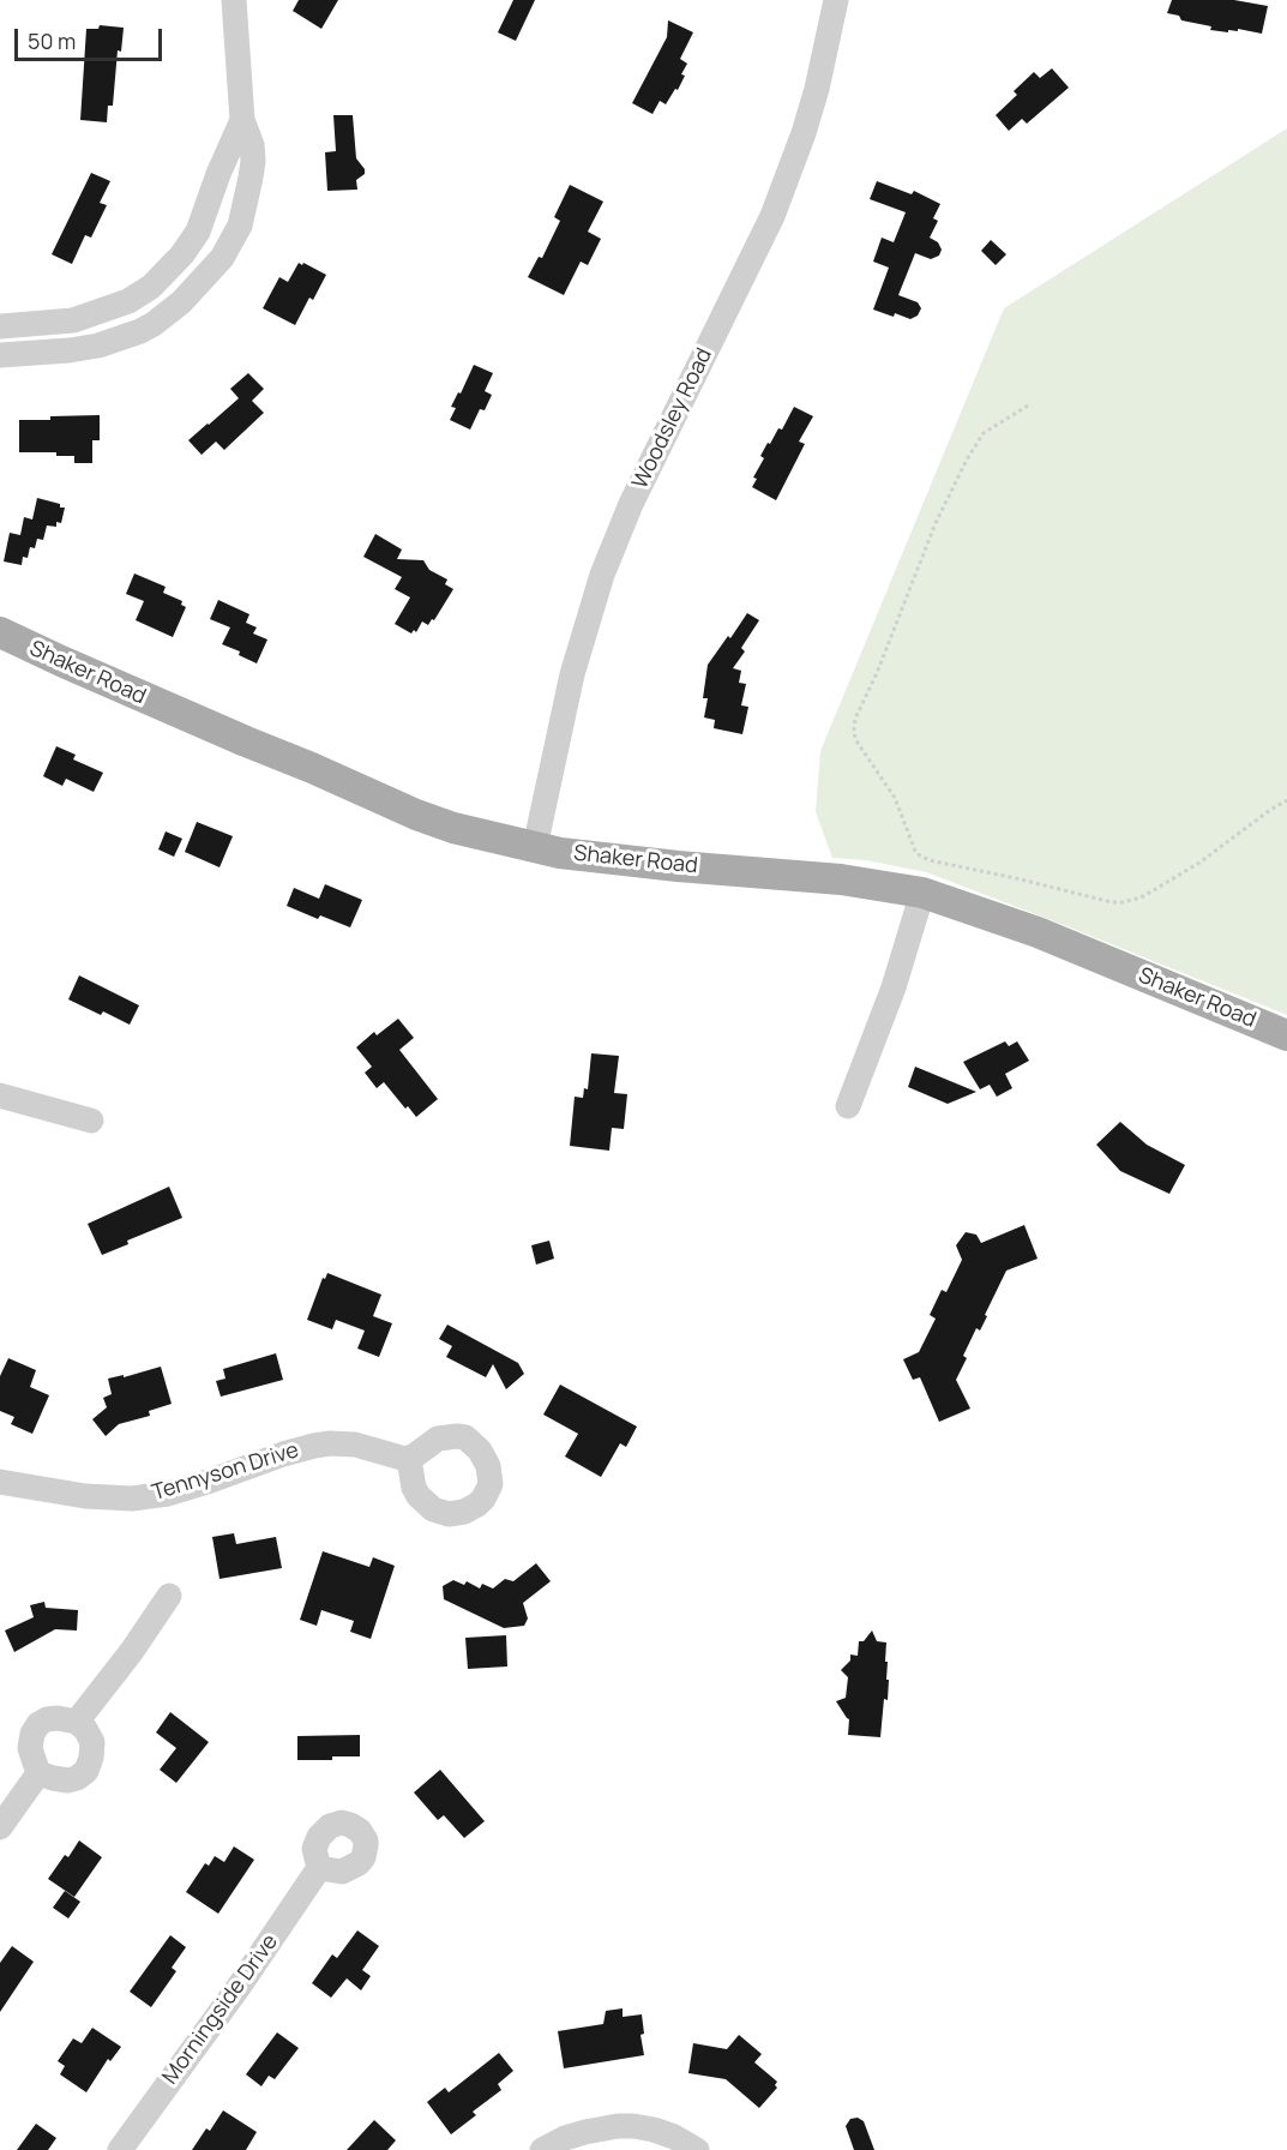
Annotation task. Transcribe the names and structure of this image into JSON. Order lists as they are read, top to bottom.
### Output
{
  "streets": {
    "main road": ["Shaker Road"],
    "street": ["Woodsley Road", "Tennyson Drive", "Morningside Drive"]
  },
  "crossings": [
    ["Woodsley Road", "Shaker Road"]
  ],
  "scale_bar": "50 m"
}
